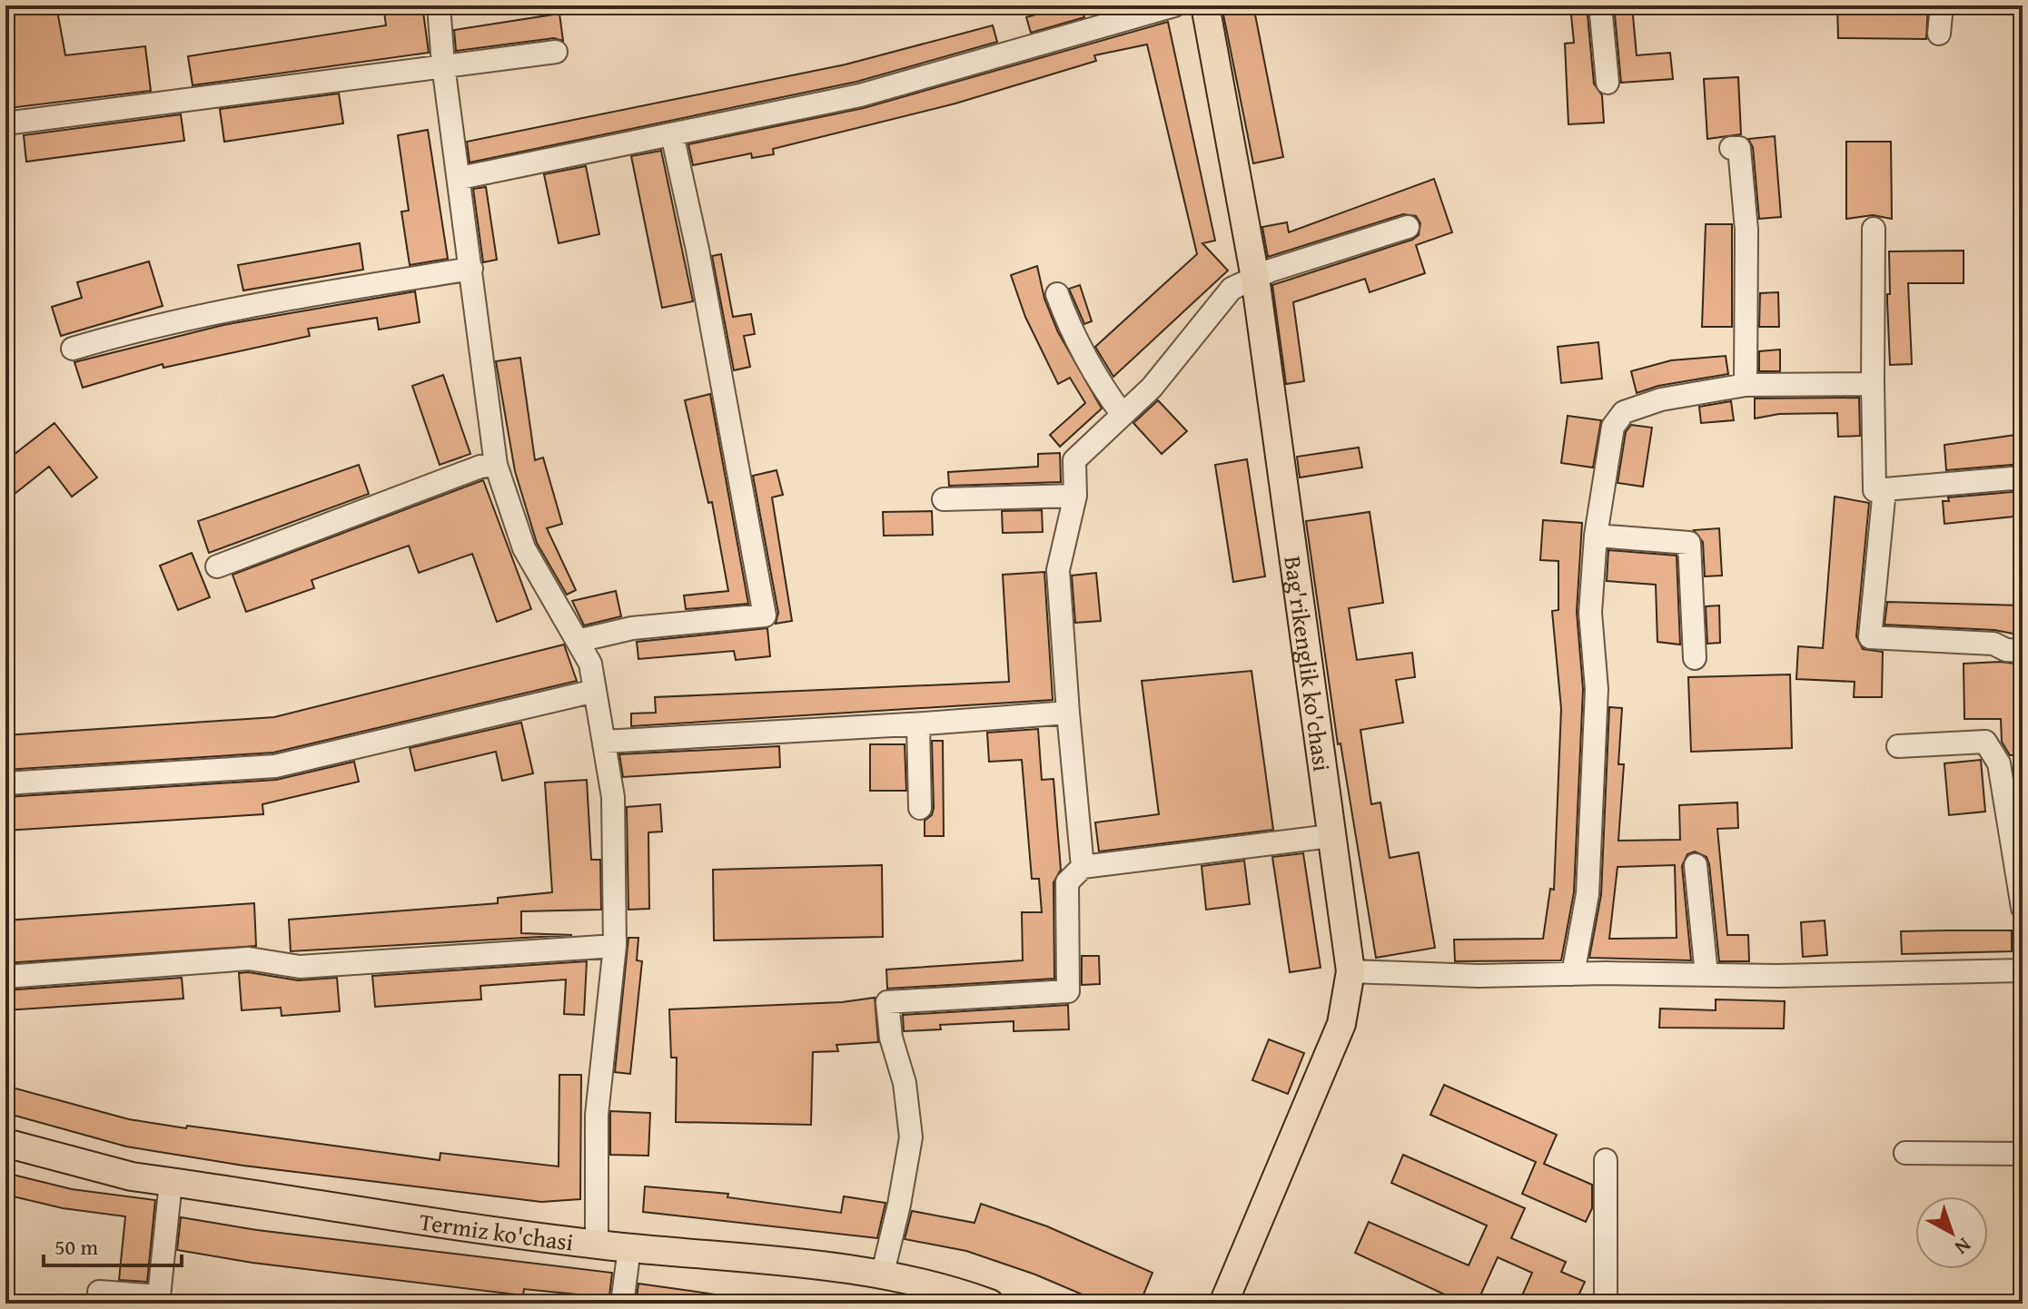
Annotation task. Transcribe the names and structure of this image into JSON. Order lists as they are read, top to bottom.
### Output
{
  "streets": {
    "main road": ["Bag'rikenglik ko'chasi", "Termiz ko'chasi"]
  },
  "scale_bar": "50 m",
  "north": "bottom right"
}
